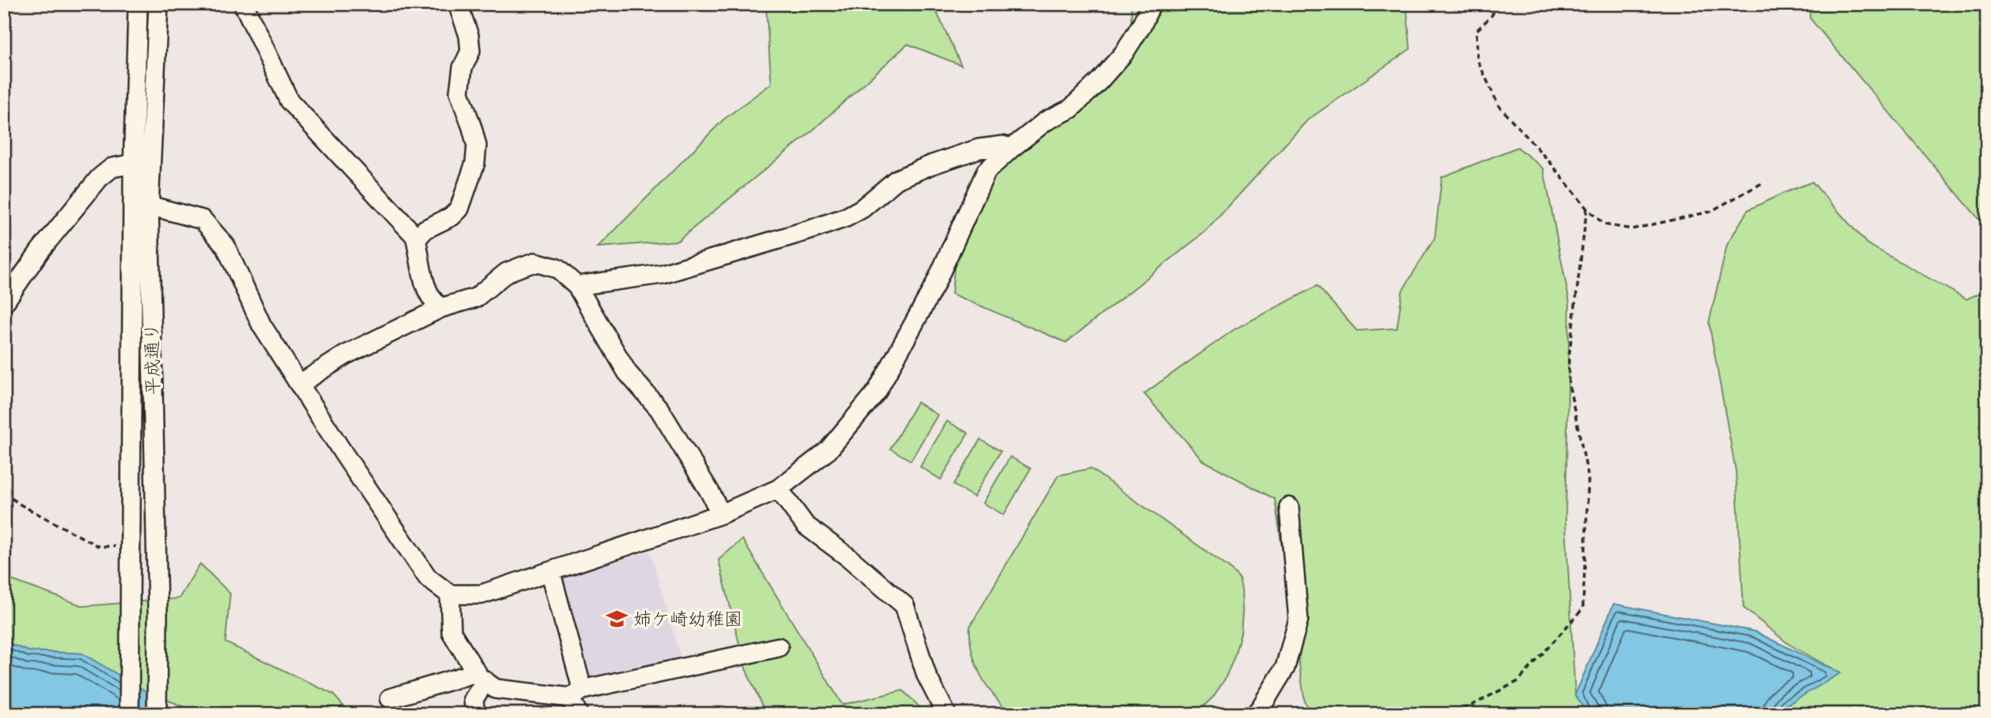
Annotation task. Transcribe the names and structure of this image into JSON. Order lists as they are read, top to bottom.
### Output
{
  "streets": {
    "street": ["平成通り"]
  },
  "places": {
    "school or university": ["姉ケ崎幼稚園"]
  }
}
